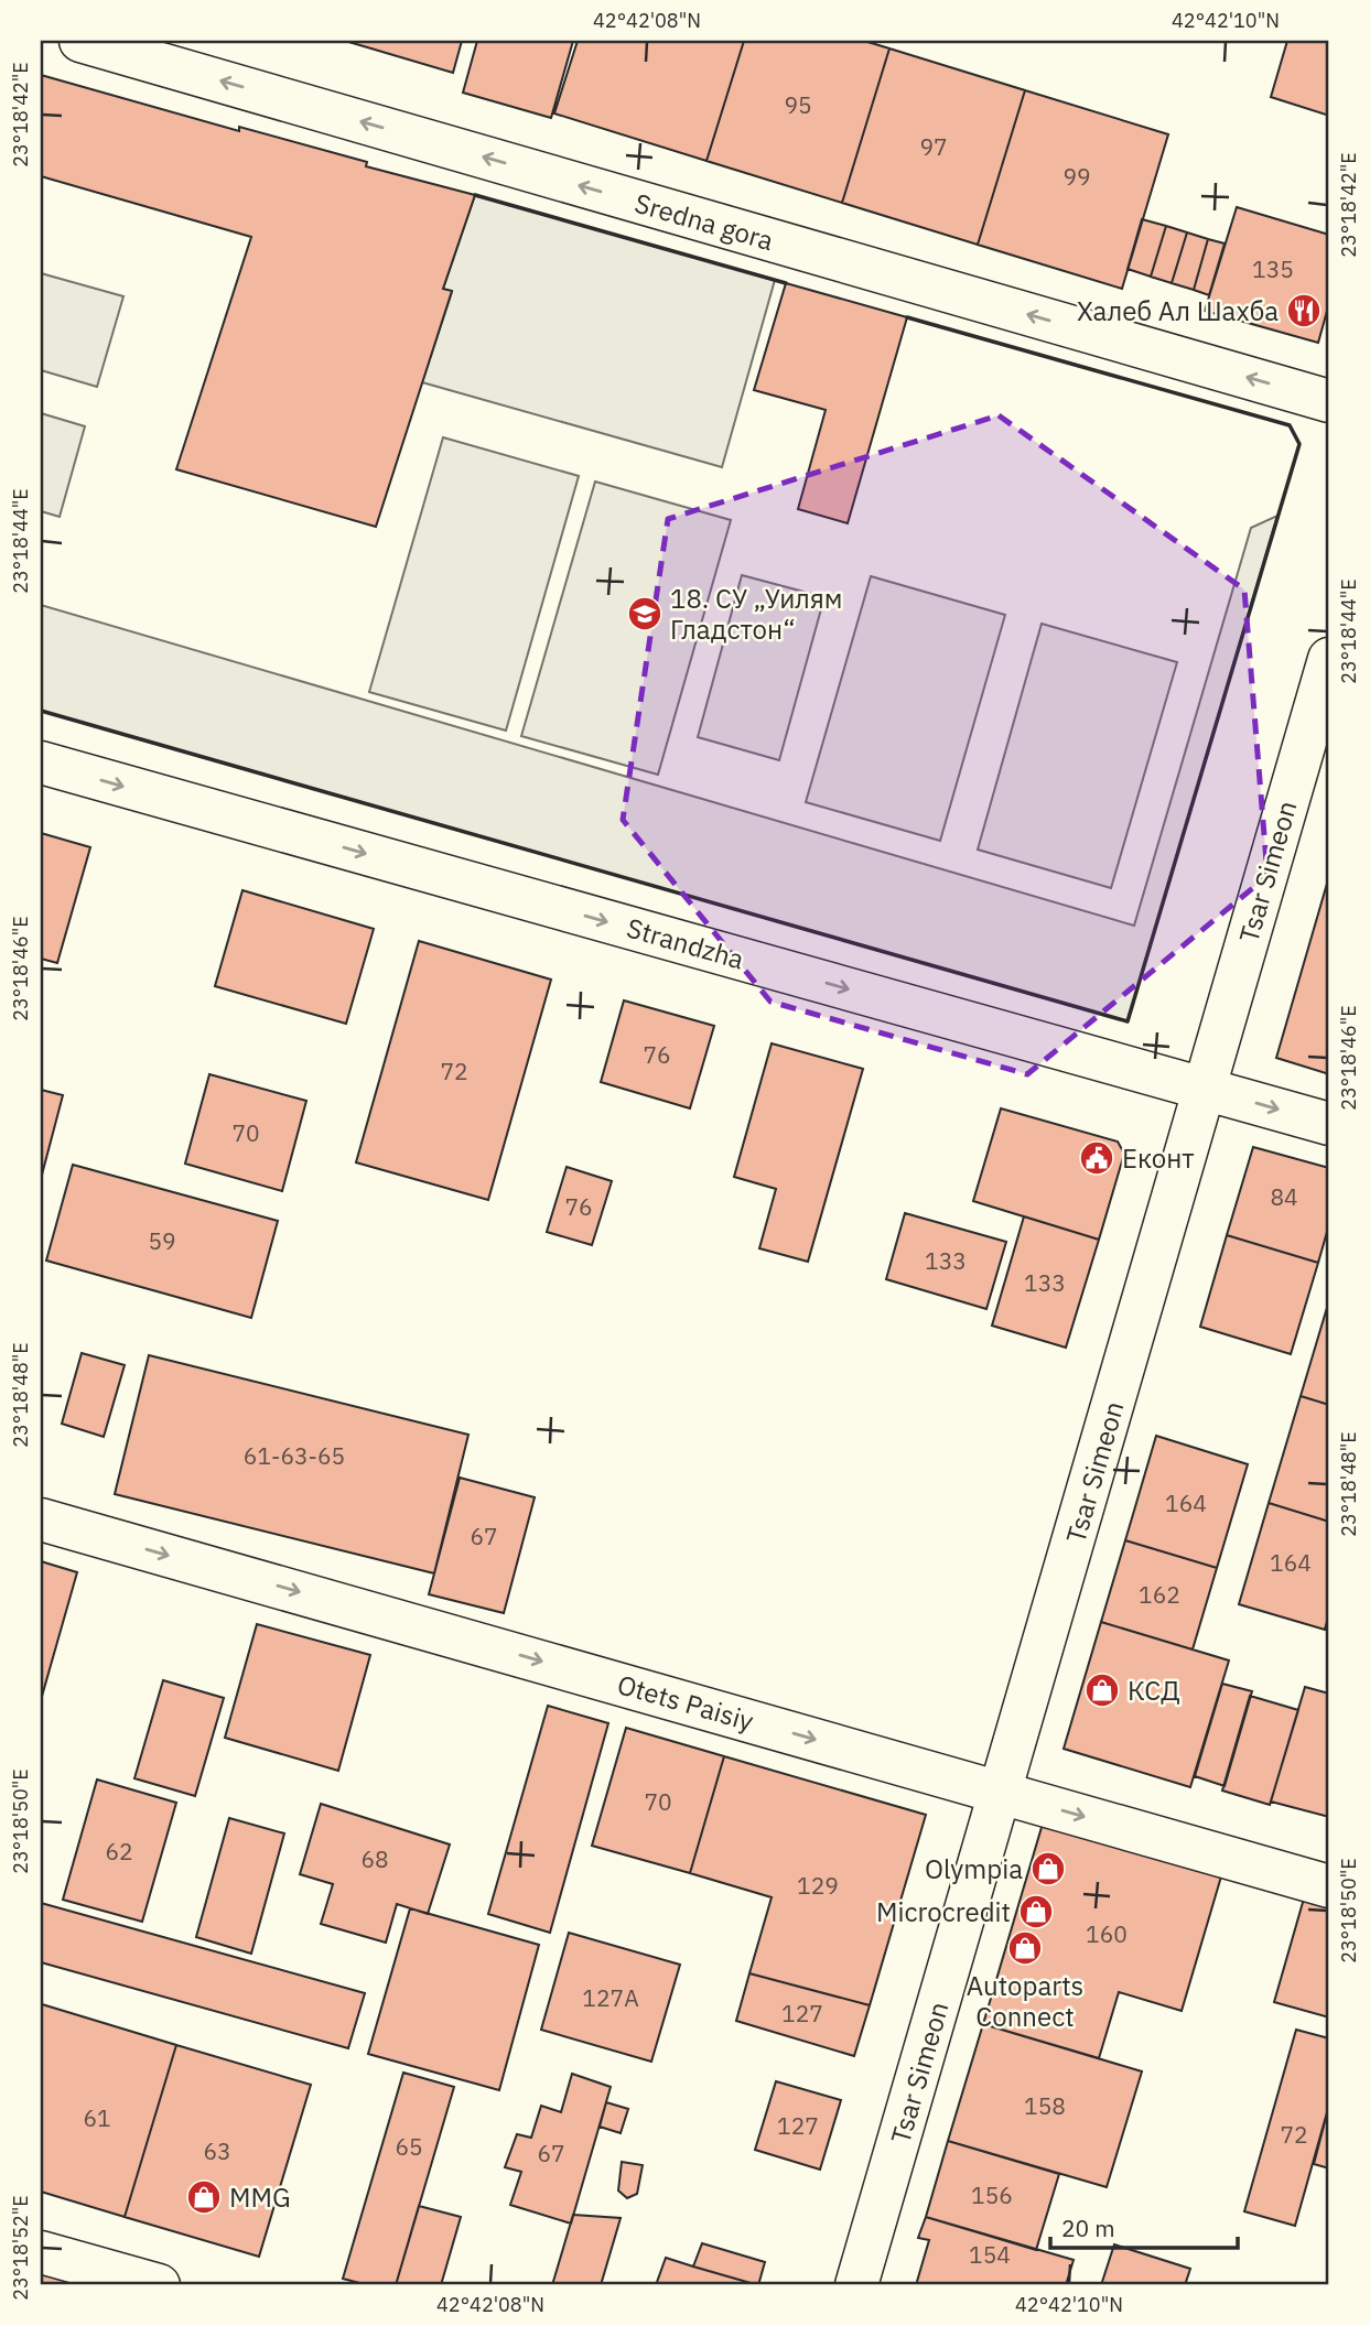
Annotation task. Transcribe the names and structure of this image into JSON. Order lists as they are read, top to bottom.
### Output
{
  "streets": {
    "street": [
      "Sredna gora",
      "Tsar Simeon",
      "Strandzha",
      "Otets Paisiy"
    ]
  },
  "crossings": [
    ["Tsar Simeon", "Strandzha"],
    ["Tsar Simeon", "Otets Paisiy"]
  ],
  "one_way": ["Sredna gora", "Strandzha", "Otets Paisiy"],
  "places": {
    "restaurant": ["Халеб Ал Шахба"],
    "school or university": ["18. СУ „Уилям Гладстон“"],
    "public building": ["Еконт"],
    "shop": [
      "КСД",
      "Olympia",
      "Microcredit",
      "Autoparts Connect",
      "MMG"
    ]
  },
  "house_numbers": [
    "95",
    "97",
    "99",
    "135",
    "76",
    "72",
    "70",
    "84",
    "76",
    "59",
    "133",
    "133",
    "61-63-65",
    "164",
    "67",
    "164",
    "162",
    "70",
    "62",
    "68",
    "129",
    "160",
    "127А",
    "127",
    "158",
    "61",
    "127",
    "72",
    "65",
    "63",
    "67",
    "156",
    "154"
  ],
  "scale_bar": "20 m",
  "coordinates": [
    "42°42'08\"N",
    "42°42'10\"N",
    "23°18'42\"E",
    "23°18'44\"E",
    "23°18'46\"E",
    "23°18'48\"E",
    "23°18'50\"E",
    "23°18'52\"E"
  ]
}
